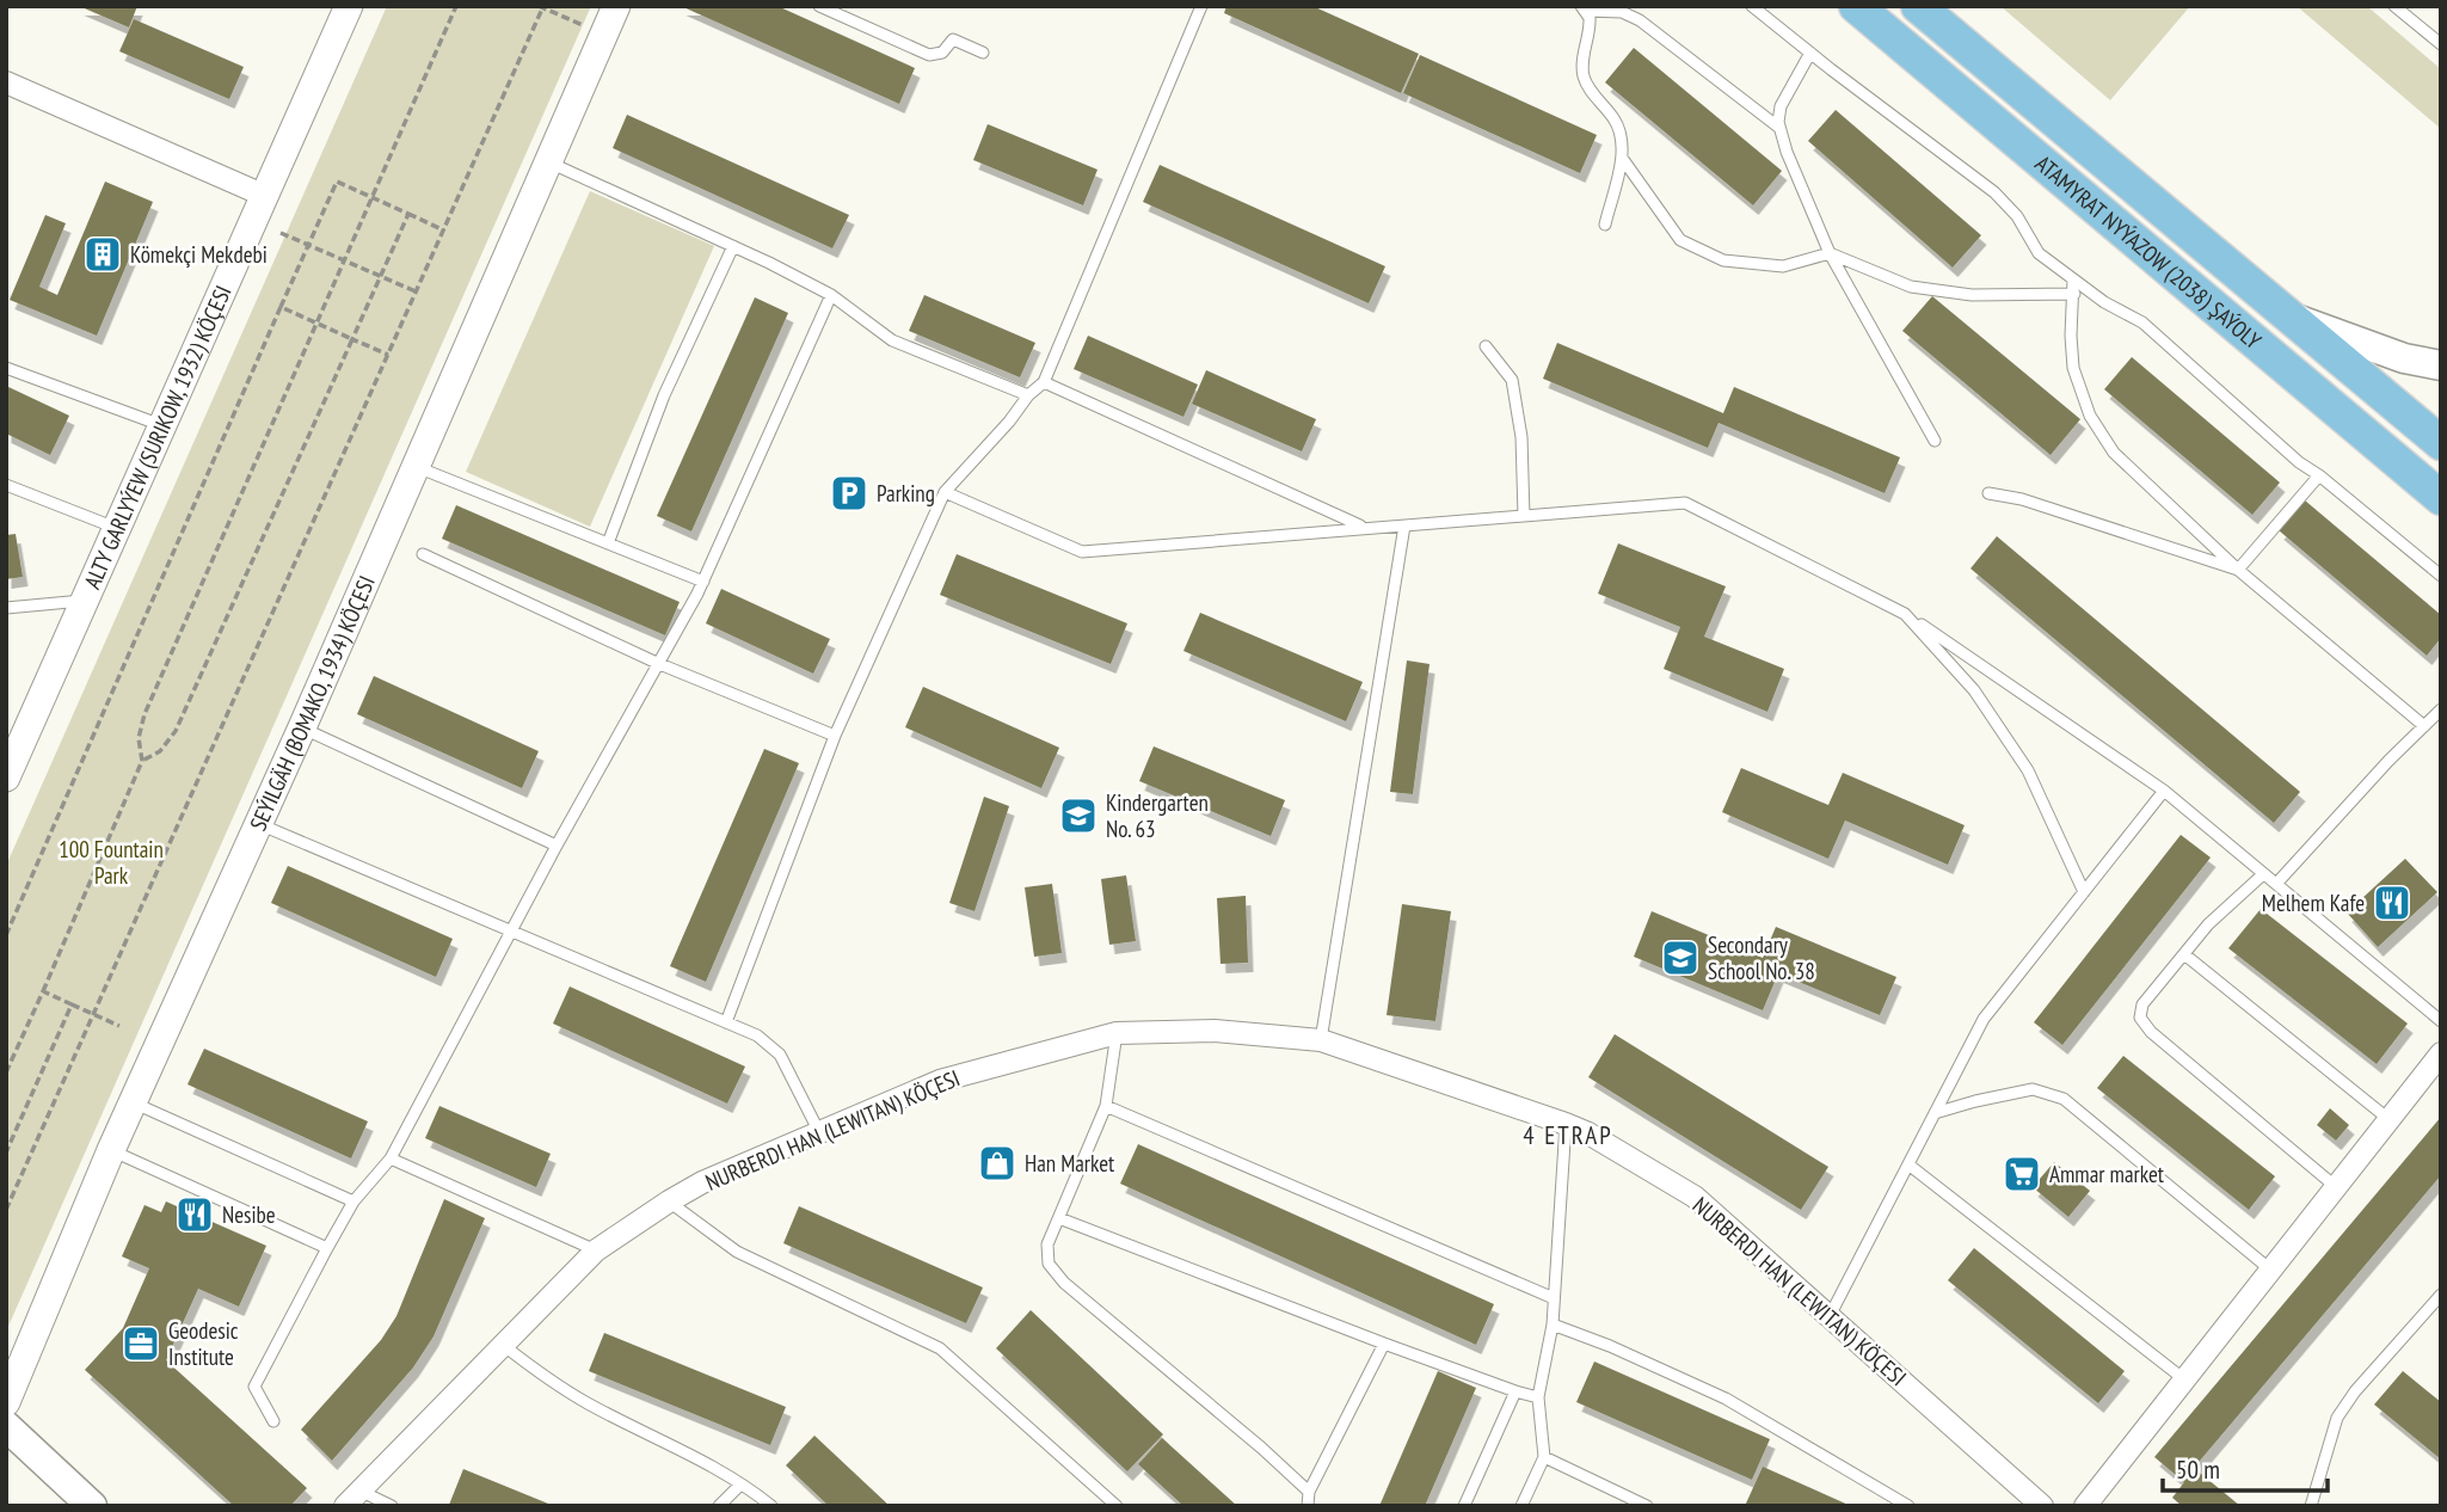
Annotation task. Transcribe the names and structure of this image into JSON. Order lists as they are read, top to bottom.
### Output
{
  "streets": {
    "main road": ["ATAMYRAT NYÝAZOW (2038) ŞAÝOLY"],
    "street": ["ALTY GARLYÝEW (SURIKOW, 1932) KÖÇESI", "SEÝILGÄH (BOMAKO, 1934) KÖÇESI", "NURBERDI HAN (LEWITAN) KÖÇESI"]
  },
  "districts": ["4 ETRAP"],
  "parks": ["100 Fountain Park"],
  "places": {
    "building": ["Kömekçi Mekdebi"],
    "parking": ["Parking"],
    "school or university": ["Kindergarten No. 63", "Secondary School No. 38"],
    "restaurant": ["Melhem Kafe", "Nesibe"],
    "shop": ["Han Market"],
    "supermarket": ["Ammar market"],
    "office": ["Geodesic Institute"]
  },
  "scale_bar": "50 m"
}
